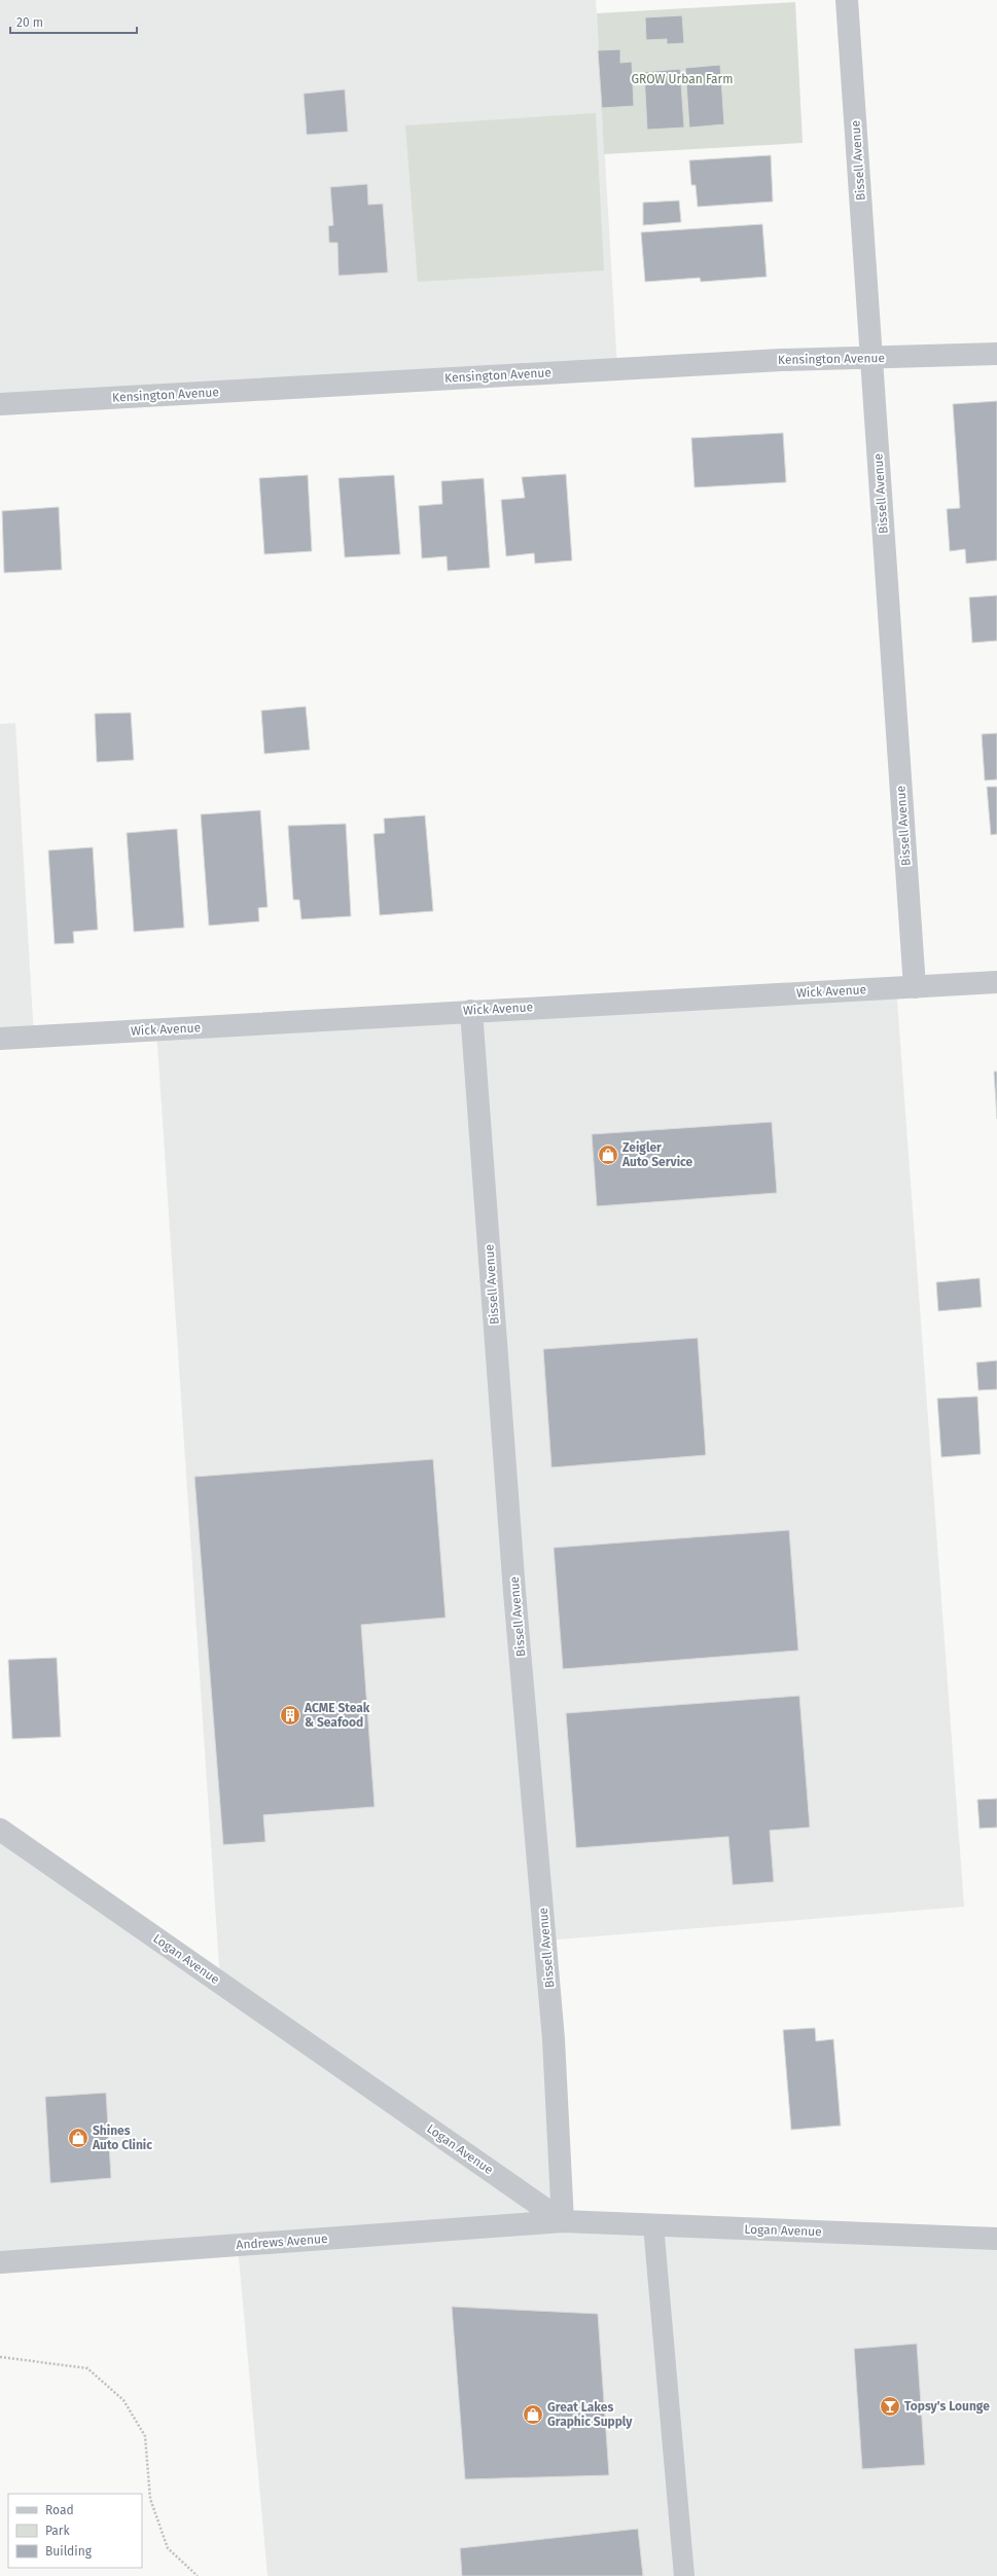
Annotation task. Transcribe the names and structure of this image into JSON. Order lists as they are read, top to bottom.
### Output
{
  "streets": {
    "street": [
      "Bissell Avenue",
      "Kensington Avenue",
      "Wick Avenue",
      "Logan Avenue",
      "Andrews Avenue"
    ]
  },
  "crossings": [
    ["Bissell Avenue", "Kensington Avenue"],
    ["Bissell Avenue", "Wick Avenue"],
    ["Bissell Avenue", "Logan Avenue"],
    ["Bissell Avenue", "Andrews Avenue"],
    ["Logan Avenue", "Andrews Avenue"]
  ],
  "parks": ["GROW Urban Farm"],
  "places": {
    "shop": ["Zeigler Auto Service", "Shines Auto Clinic", "Great Lakes Graphic Supply"],
    "building": ["ACME Steak & Seafood"],
    "bar": ["Topsy's Lounge"]
  },
  "legend": ["Road", "Park", "Building"],
  "scale_bar": "20 m"
}
